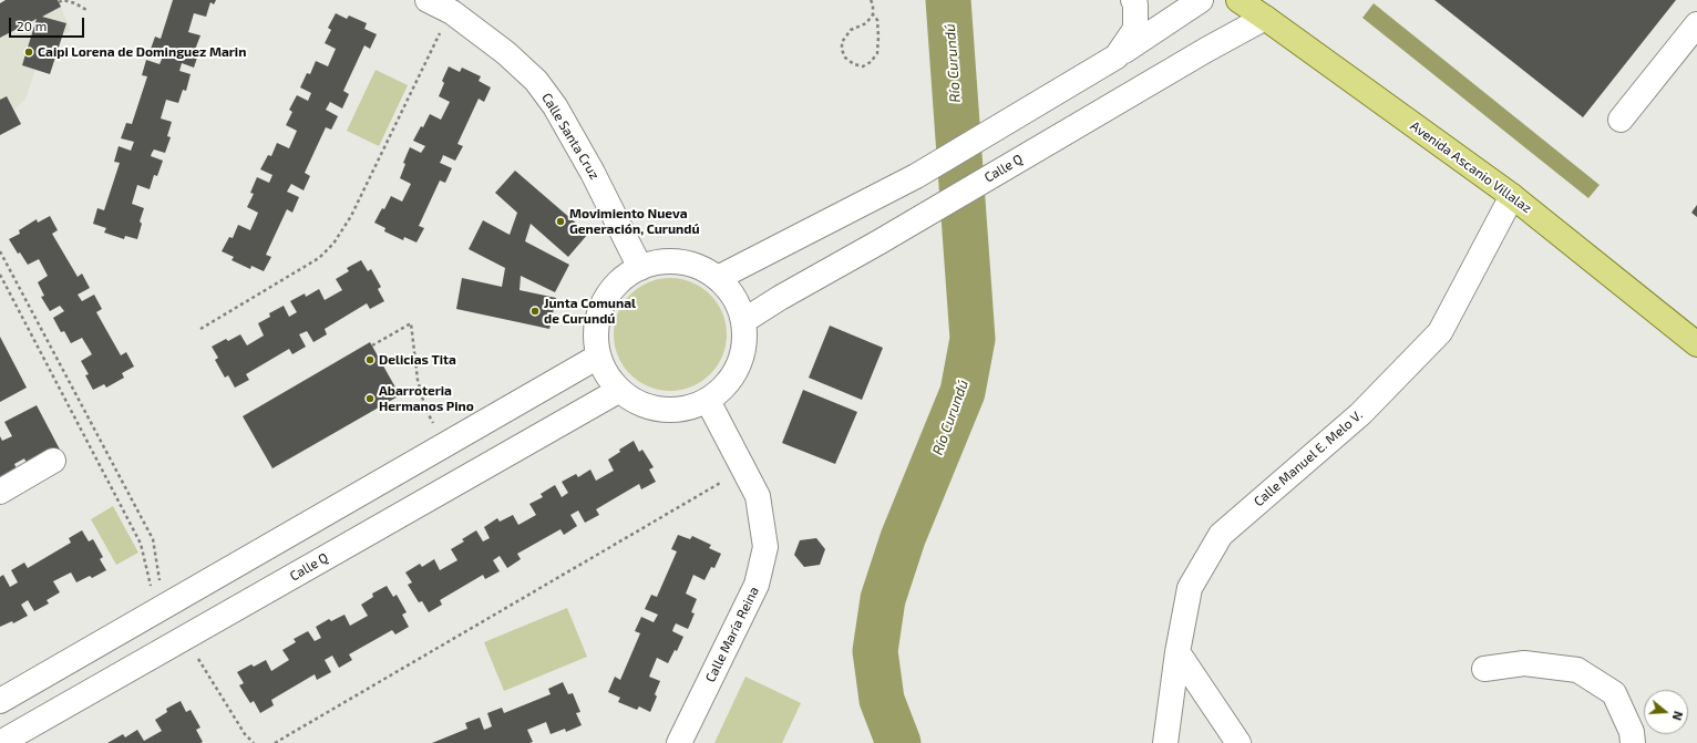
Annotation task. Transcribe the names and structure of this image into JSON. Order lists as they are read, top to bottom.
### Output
{
  "streets": {
    "main road": ["Avenida Ascanio Villalaz"],
    "street": [
      "Calle Santa Cruz",
      "Calle Q",
      "Calle Manuel E. Melo V.",
      "Calle María Reina"
    ]
  },
  "crossings": [
    ["Calle Santa Cruz", "Calle Q"],
    ["Calle Santa Cruz", "Calle María Reina"],
    ["Avenida Ascanio Villalaz", "Calle Q"],
    ["Avenida Ascanio Villalaz", "Calle Manuel E. Melo V."],
    ["Calle Q", "Calle María Reina"]
  ],
  "water": ["Río Curundú"],
  "places": [
    "Caipi Lorena de Dominguez Marin",
    "Movimiento Nueva Generación, Curundú",
    "Junta Comunal de Curundú",
    "Delicias Tita",
    "Abarroteria Hermanos Pino"
  ],
  "scale_bar": "20 m",
  "north": "right"
}
